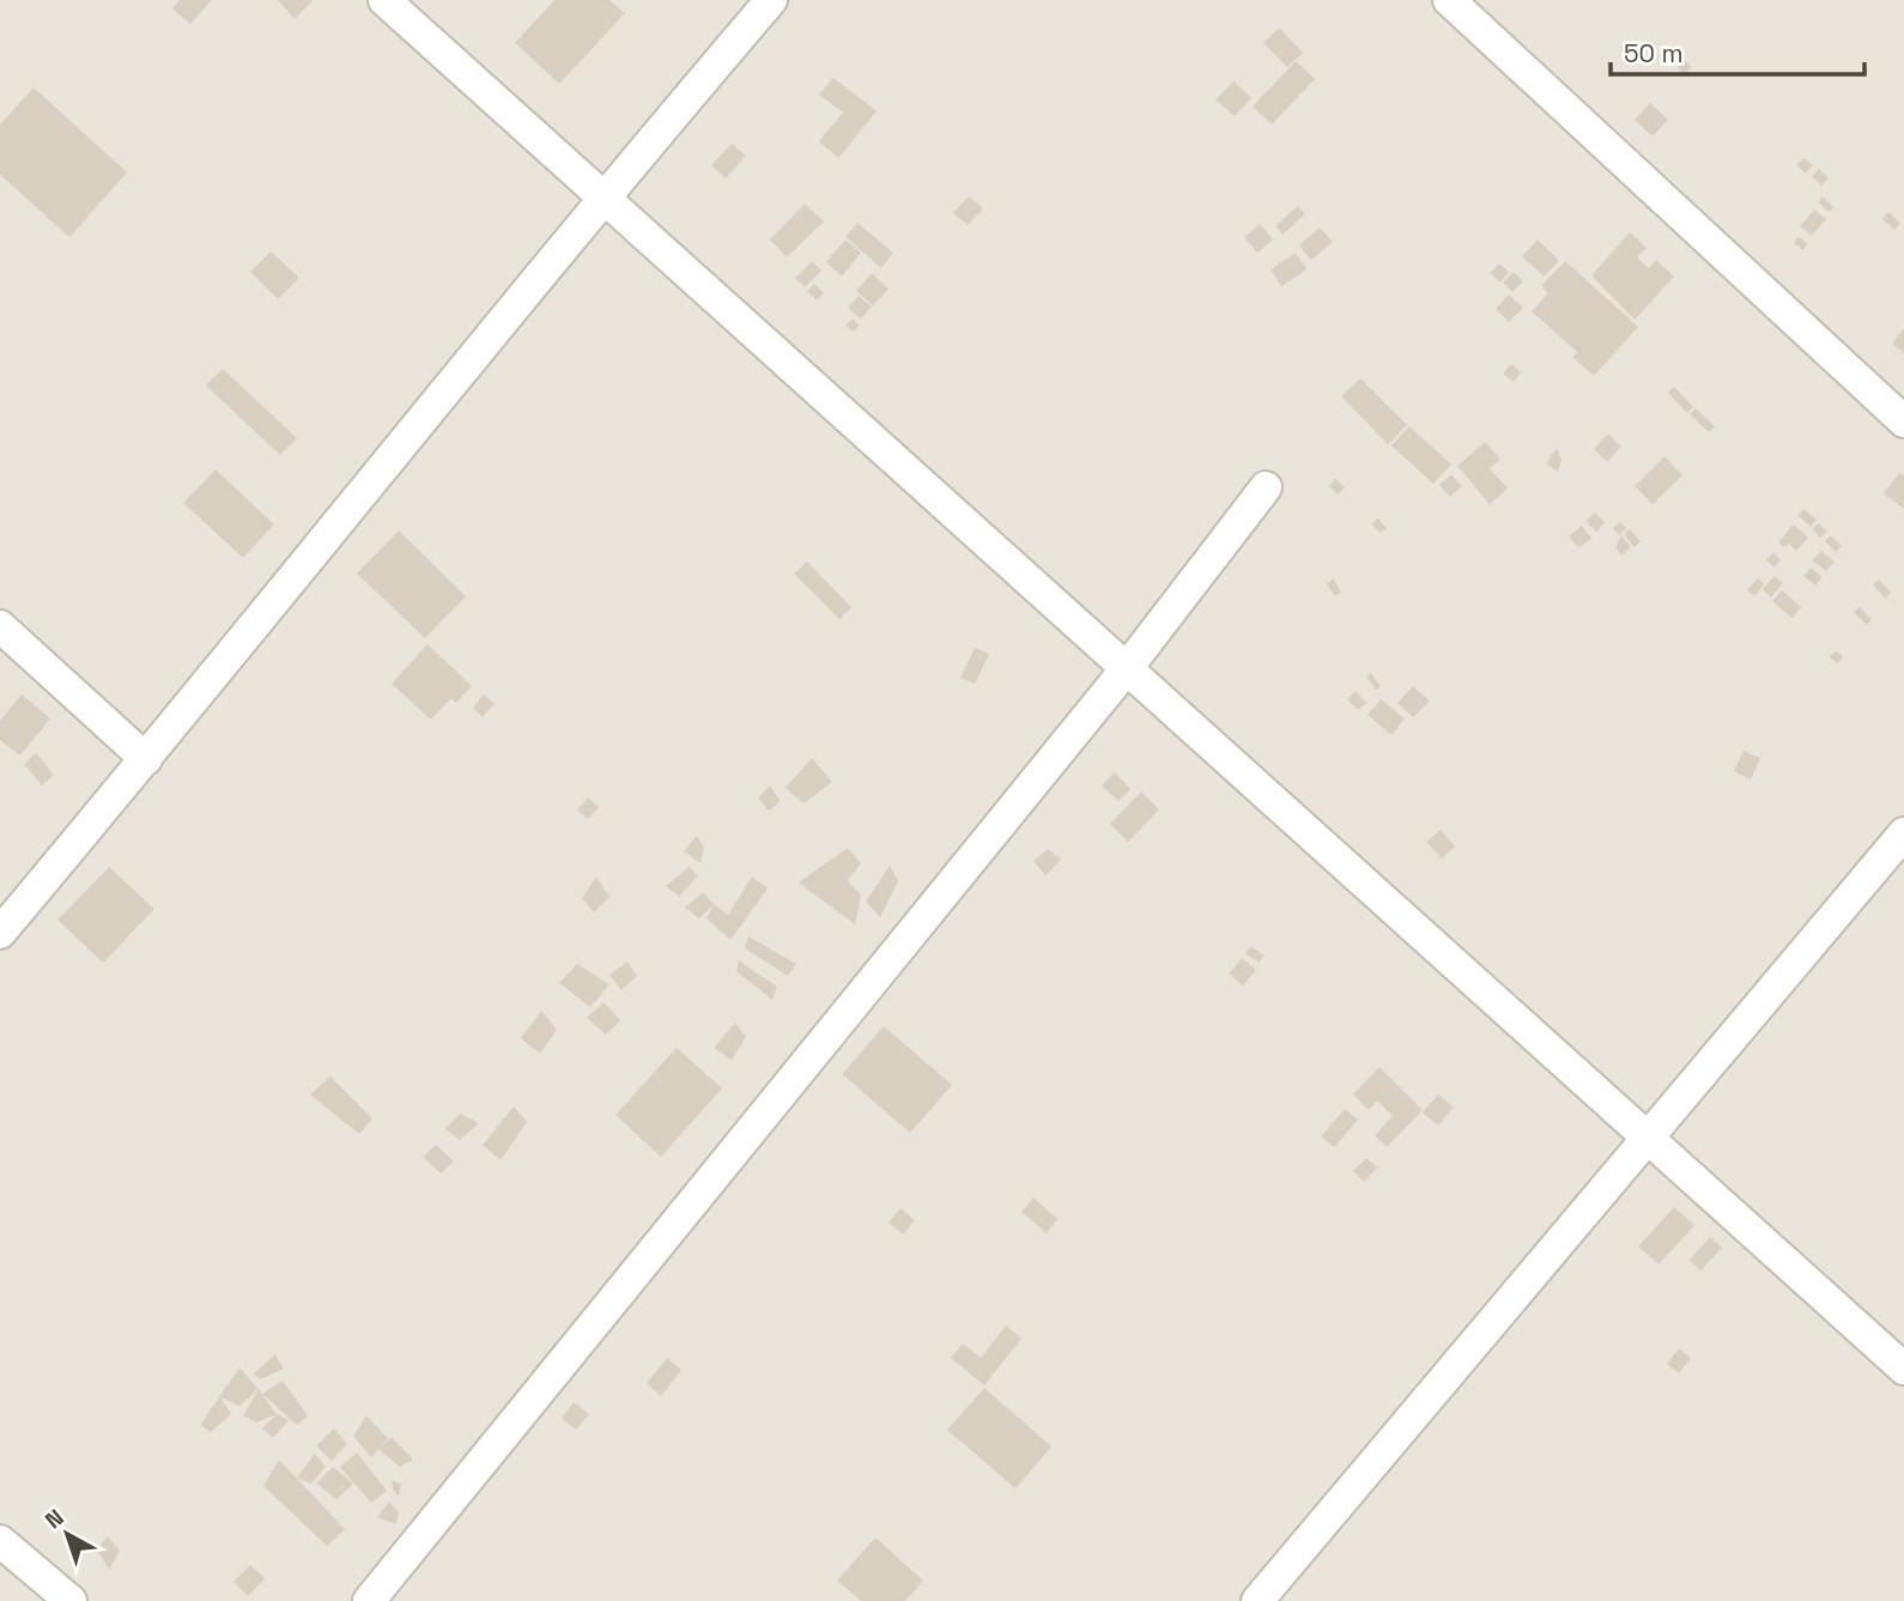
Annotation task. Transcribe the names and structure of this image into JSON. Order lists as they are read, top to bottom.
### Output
{
  "scale_bar": "50 m",
  "north": "top left"
}
